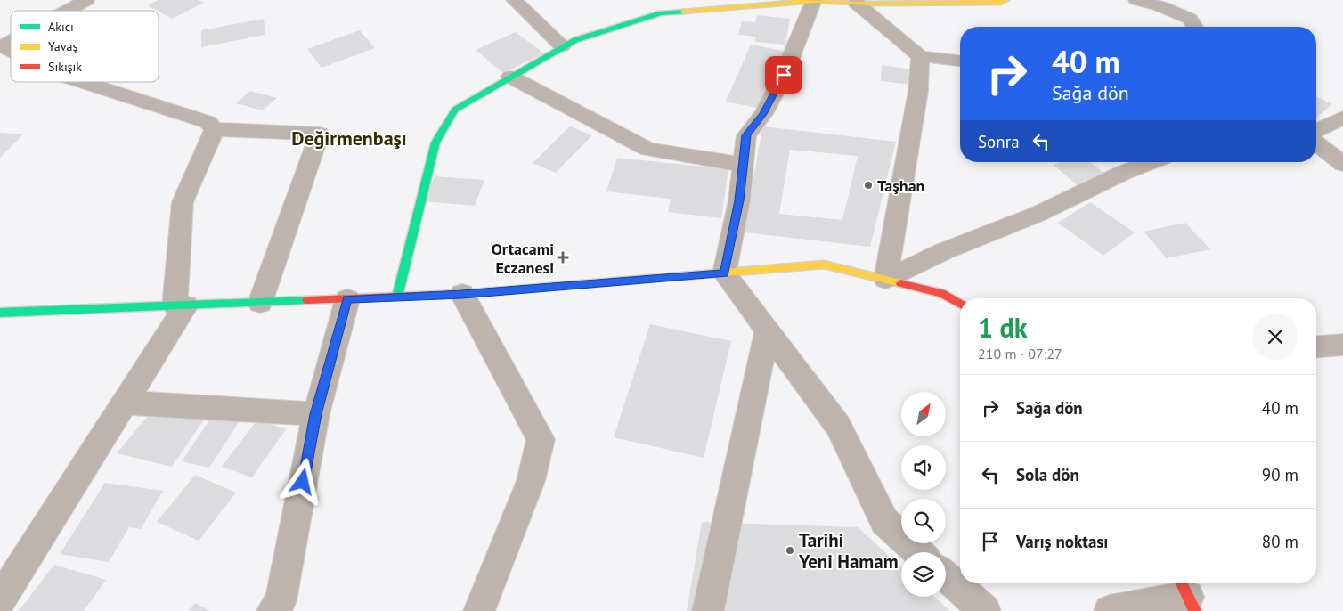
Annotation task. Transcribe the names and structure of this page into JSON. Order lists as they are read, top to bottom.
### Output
{
  "districts": ["Değirmenbaşı"],
  "places": {
    "other": ["Taşhan", "Tarihi Yeni Hamam"],
    "health": ["Ortacami Eczanesi"]
  },
  "legend": ["Akıcı", "Yavaş", "Sıkışık"],
  "north": "top right",
  "page": {
    "turn": ["40 m", "Sağa dön"],
    "then": "Sonra",
    "heading": ["1 dk", "210 m · 07:27"],
    "list": [
      {
        "name": "Sağa dön",
        "value": "40 m"
      },
      {
        "name": "Sola dön",
        "value": "90 m"
      },
      {
        "name": "Varış noktası",
        "value": "80 m"
      }
    ]
  }
}
